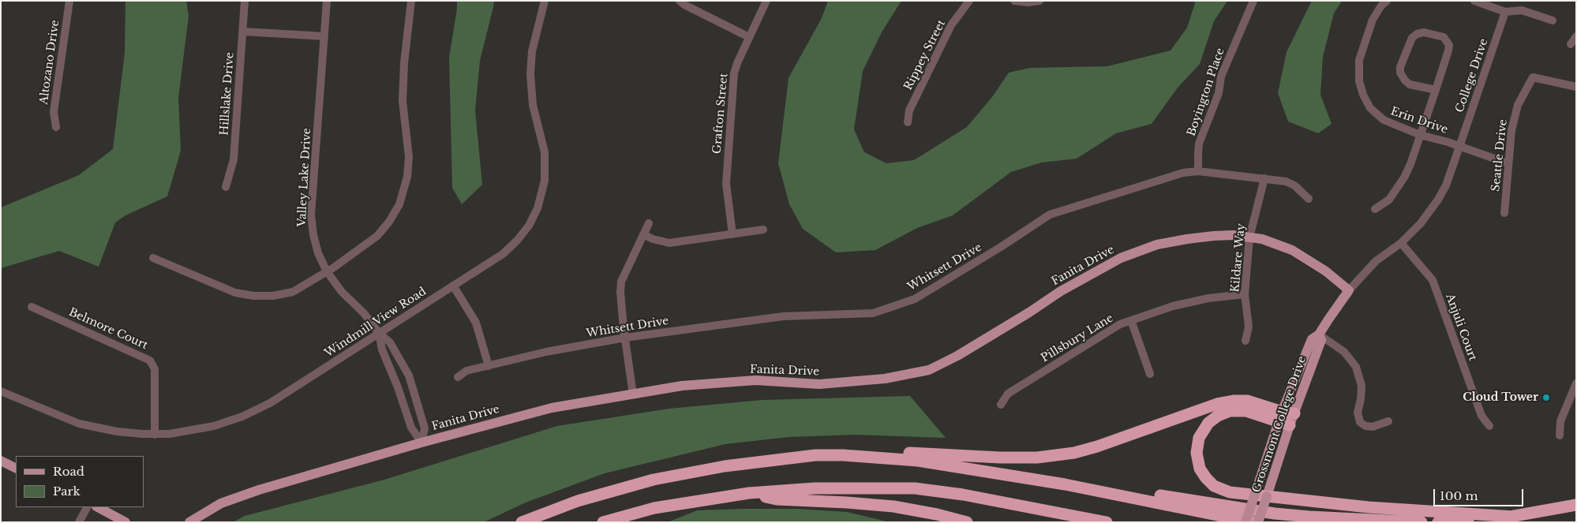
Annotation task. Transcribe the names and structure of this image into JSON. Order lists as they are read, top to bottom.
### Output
{
  "streets": {
    "main road": ["Fanita Drive", "Grossmont College Drive"],
    "street": [
      "Rippey Street",
      "Altozano Drive",
      "College Drive",
      "Boyington Place",
      "Hillslake Drive",
      "Grafton Street",
      "Erin Drive",
      "Seattle Drive",
      "Valley Lake Drive",
      "Kildare Way",
      "Whitsett Drive",
      "Windmill View Road",
      "Anjuli Court",
      "Belmore Court",
      "Pillsbury Lane"
    ]
  },
  "crossings": [
    ["College Drive", "Erin Drive"],
    ["College Drive", "Grossmont College Drive"],
    ["Boyington Place", "Whitsett Drive"],
    ["Erin Drive", "Seattle Drive"],
    ["Erin Drive", "Grossmont College Drive"],
    ["Valley Lake Drive", "Fanita Drive"],
    ["Valley Lake Drive", "Windmill View Road"],
    ["Kildare Way", "Fanita Drive"],
    ["Kildare Way", "Whitsett Drive"],
    ["Kildare Way", "Pillsbury Lane"],
    ["Fanita Drive", "Grossmont College Drive"],
    ["Windmill View Road", "Belmore Court"],
    ["Anjuli Court", "Grossmont College Drive"]
  ],
  "places": ["Cloud Tower"],
  "legend": ["Road", "Park"],
  "scale_bar": "100 m"
}
